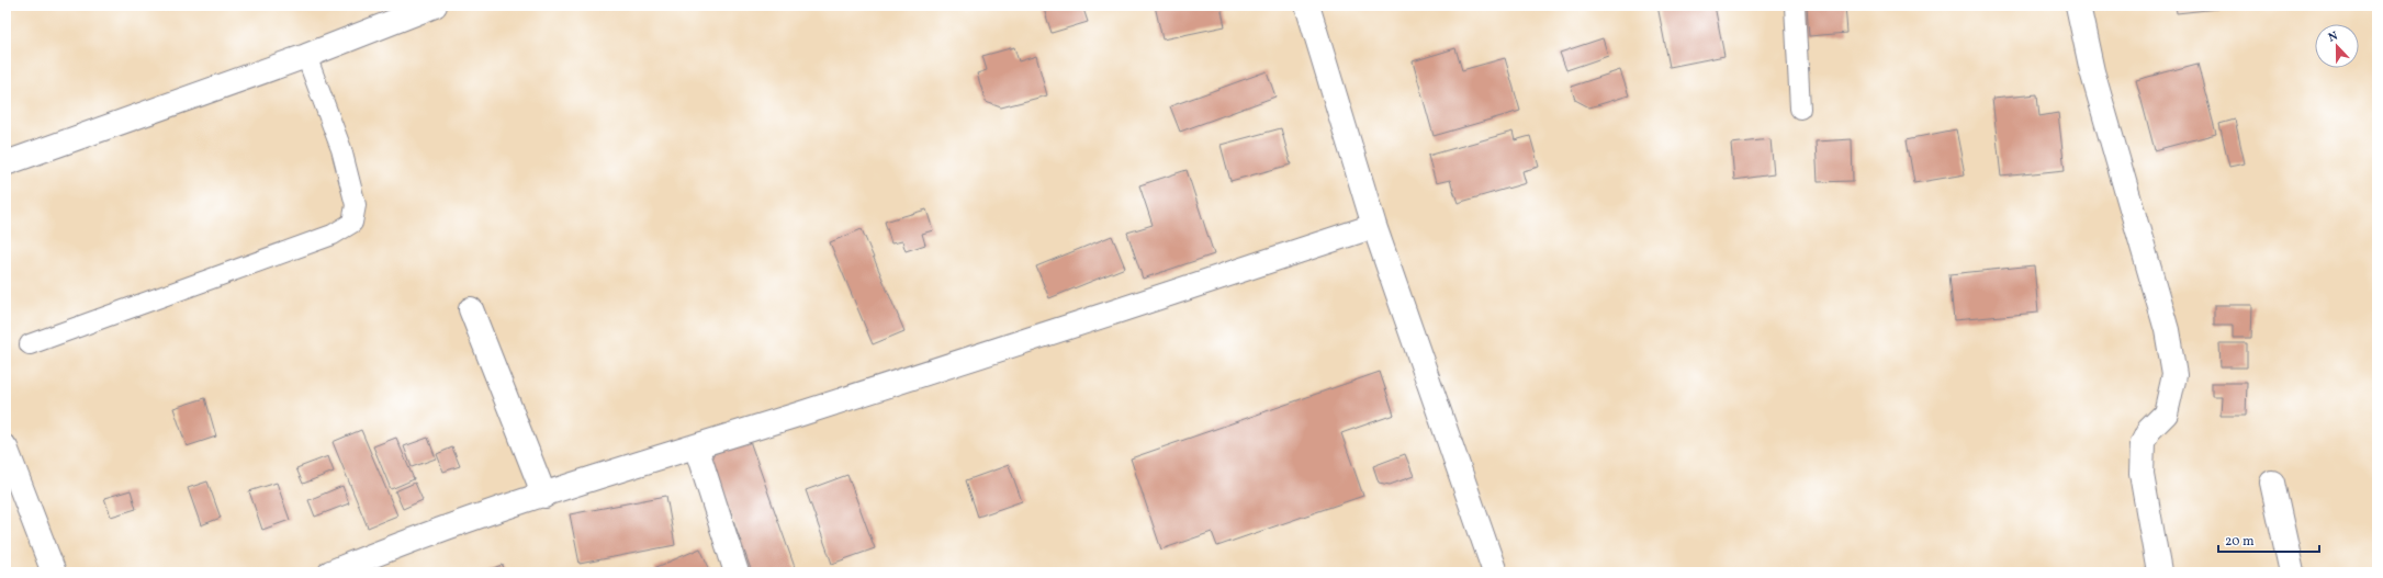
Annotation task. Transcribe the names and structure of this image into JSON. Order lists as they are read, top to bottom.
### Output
{
  "scale_bar": "20 m",
  "north": "top"
}
